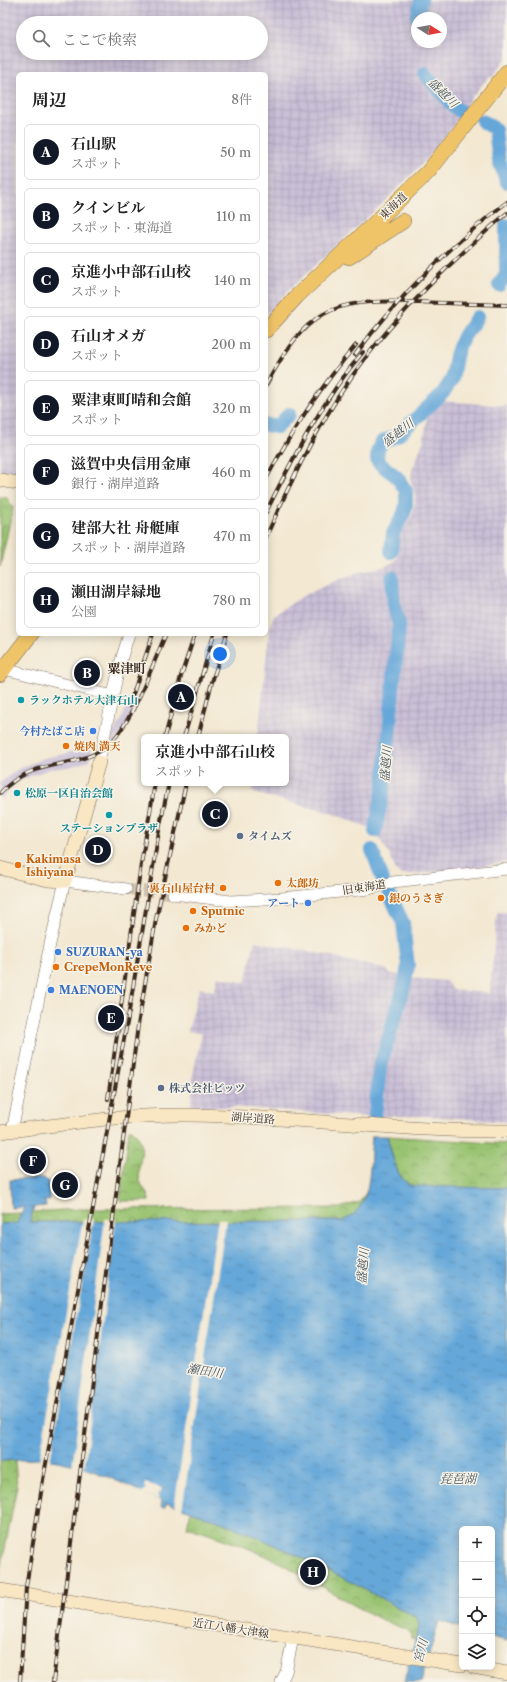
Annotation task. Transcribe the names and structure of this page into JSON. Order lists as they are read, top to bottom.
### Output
{
  "streets": {
    "highway": ["東海道"],
    "main road": ["湖岸道路", "近江八幡大津線"],
    "street": ["旧東海道"]
  },
  "districts": ["粟津町"],
  "water": [
    "盛越川",
    "瀬田川",
    "琵琶湖",
    "宮川"
  ],
  "places": [
    "ラックホテル大津石山",
    "今村たばこ店",
    "焼肉 満天",
    "松原一区自治会館",
    "ステーションプラザ",
    "タイムズ",
    "Kakimasa Ishiyana",
    "太郎坊",
    "裏石山屋台村",
    "銀のうさぎ",
    "アート",
    "Sputnic",
    "みかど",
    "SUZURAN-ya",
    "CrepeMonReve",
    "MAENOEN",
    "株式会社ビッツ"
  ],
  "north": "right",
  "page": {
    "search": "ここで検索",
    "heading": ["周辺", "8件"],
    "list": [
      {
        "mark": "A",
        "name": "石山駅",
        "note": "スポット",
        "value": "50 m"
      },
      {
        "mark": "B",
        "name": "クインビル",
        "note": "スポット · 東海道",
        "value": "110 m"
      },
      {
        "mark": "C",
        "name": "京進小中部石山校",
        "note": "スポット",
        "value": "140 m"
      },
      {
        "mark": "D",
        "name": "石山オメガ",
        "note": "スポット",
        "value": "200 m"
      },
      {
        "mark": "E",
        "name": "粟津東町晴和会館",
        "note": "スポット",
        "value": "320 m"
      },
      {
        "mark": "F",
        "name": "滋賀中央信用金庫",
        "note": "銀行 · 湖岸道路",
        "value": "460 m"
      },
      {
        "mark": "G",
        "name": "建部大社 舟艇庫",
        "note": "スポット · 湖岸道路",
        "value": "470 m"
      },
      {
        "mark": "H",
        "name": "瀬田湖岸緑地",
        "note": "公園",
        "value": "780 m"
      }
    ],
    "pins": [
      "B",
      "A",
      "C",
      "D",
      "E",
      "F",
      "G",
      "H"
    ],
    "popup": ["京進小中部石山校", "スポット"],
    "map_buttons": ["+", "−"]
  }
}
